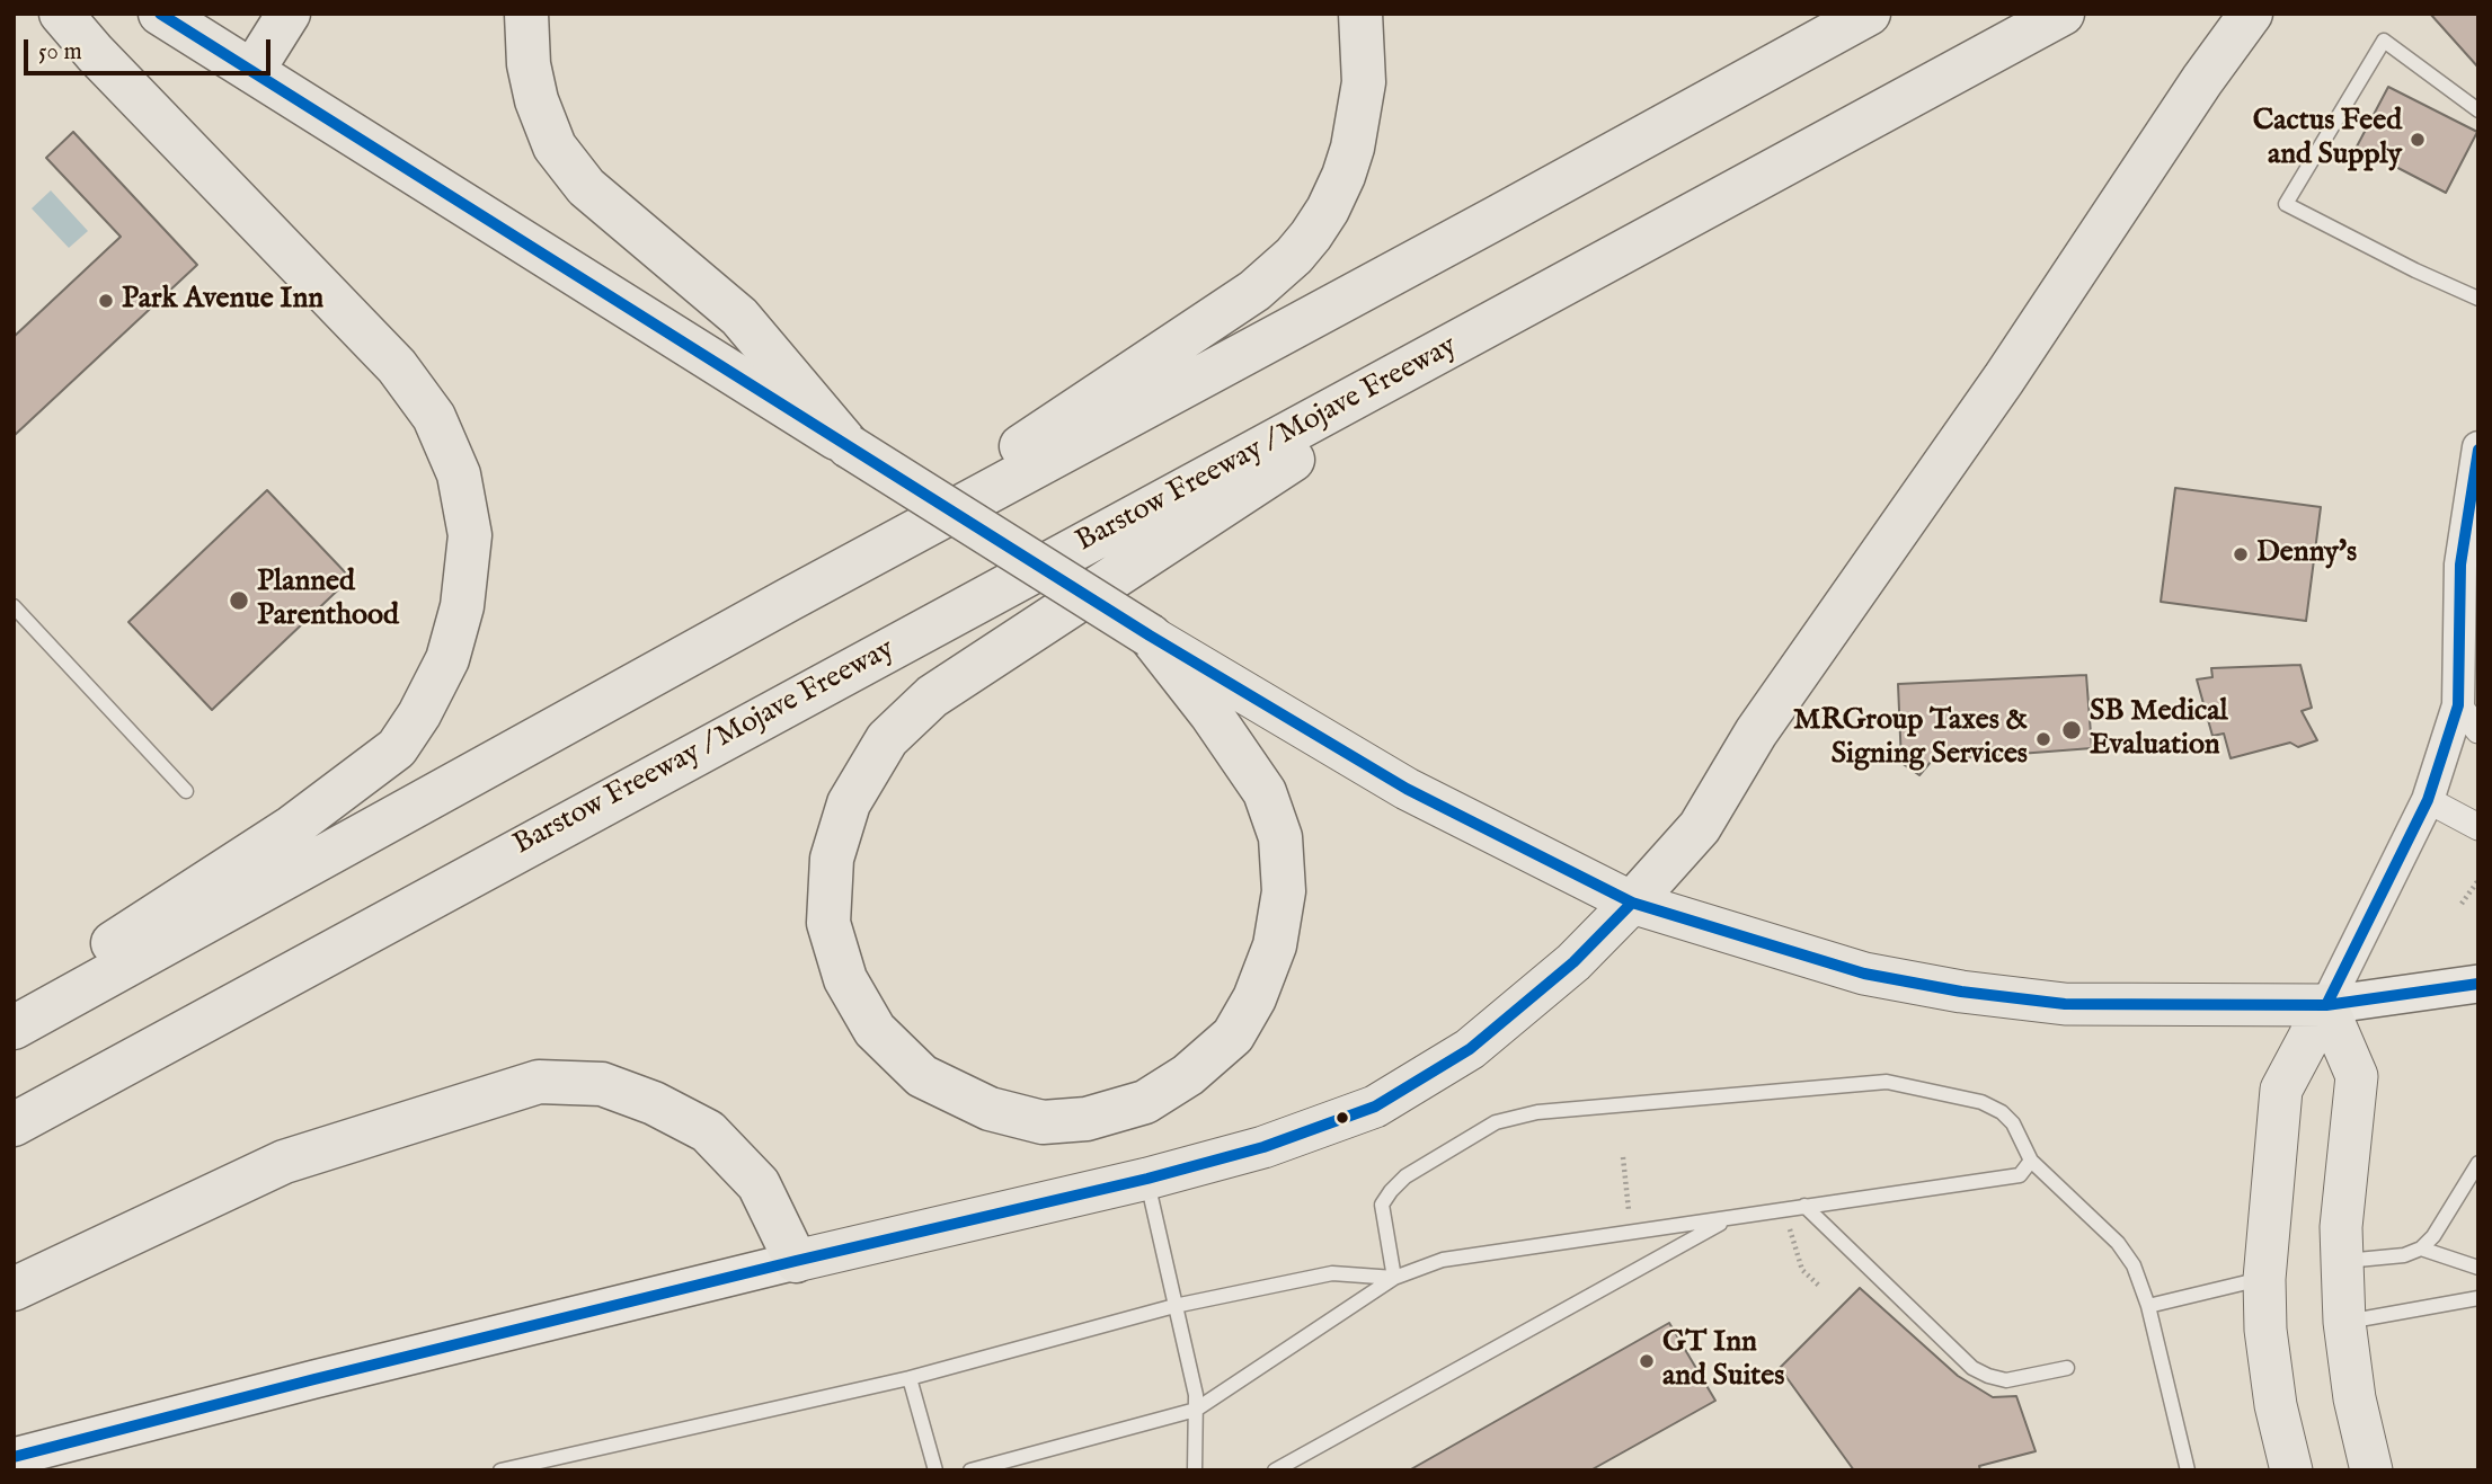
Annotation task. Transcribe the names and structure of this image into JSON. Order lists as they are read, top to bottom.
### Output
{
  "streets": {
    "highway": ["Barstow Freeway / Mojave Freeway"]
  },
  "places": [
    "Cactus Feed and Supply",
    "Park Avenue Inn",
    "Denny's",
    "Planned Parenthood",
    "SB Medical Evaluation",
    "MRGroup Taxes & Signing Services",
    "GT Inn and Suites"
  ],
  "scale_bar": "50 m"
}
